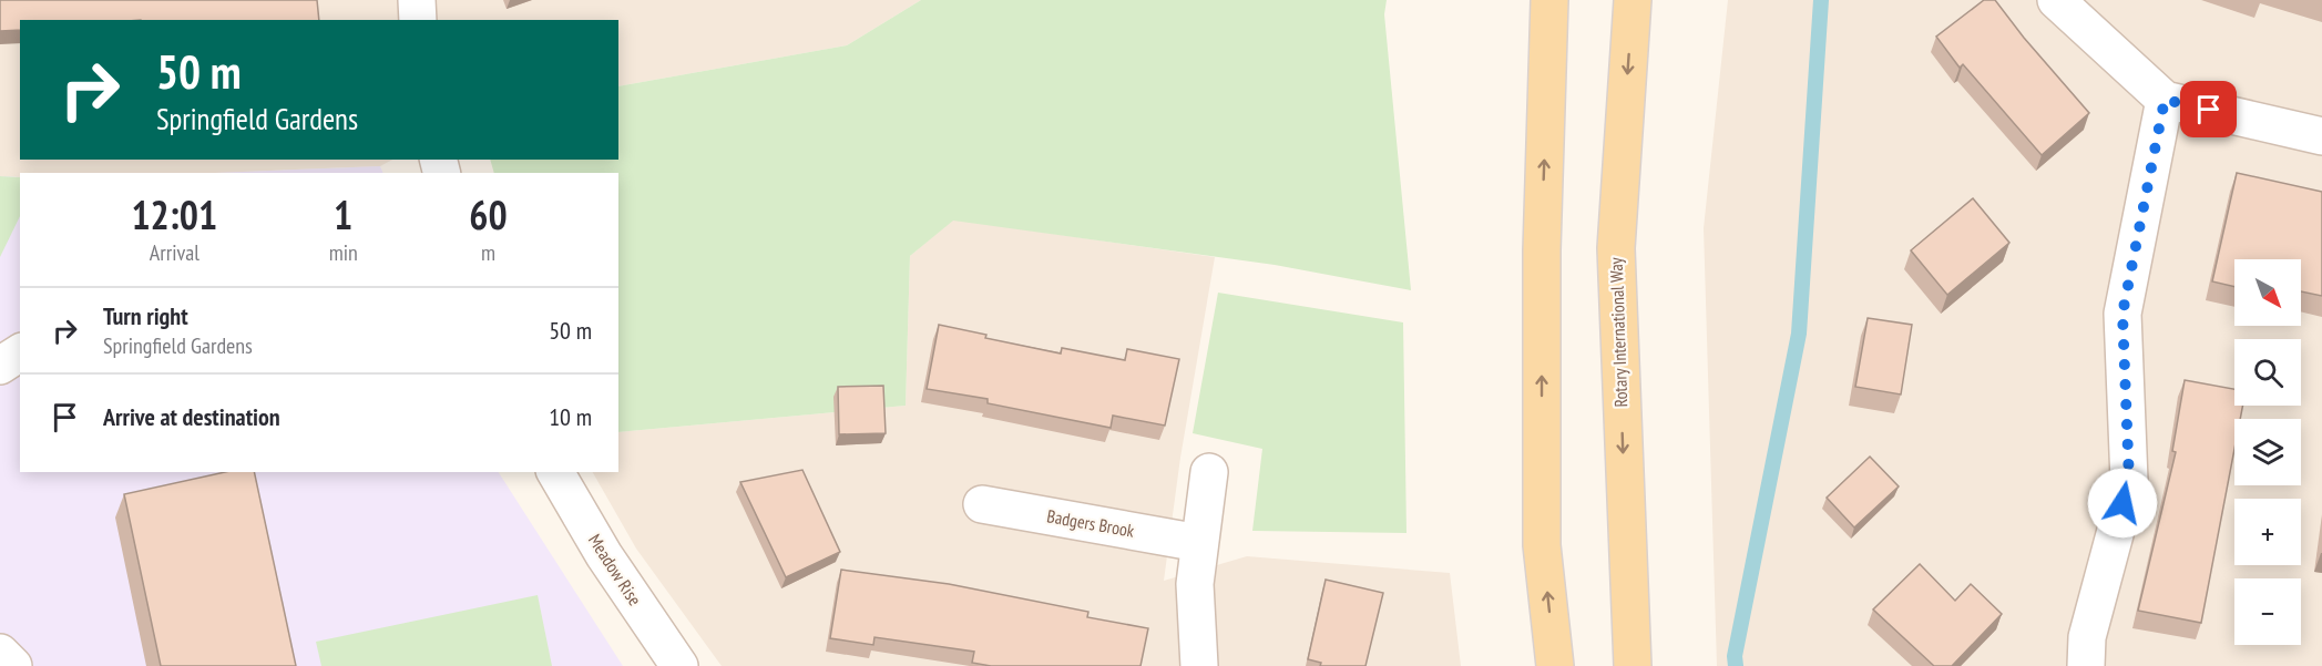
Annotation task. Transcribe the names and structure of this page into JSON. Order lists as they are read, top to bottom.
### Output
{
  "streets": {
    "main road": ["Rotary International Way"],
    "street": ["Badgers Brook", "Meadow Rise"]
  },
  "north": "bottom right",
  "page": {
    "turn": ["50 m", "Springfield Gardens"],
    "eta": [
      "12:01",
      "Arrival",
      "1",
      "min",
      "60",
      "m"
    ],
    "map_buttons": ["+", "−"],
    "list": [
      {
        "name": "Turn right",
        "note": "Springfield Gardens",
        "value": "50 m"
      },
      {
        "name": "Arrive at destination",
        "value": "10 m"
      }
    ]
  }
}
